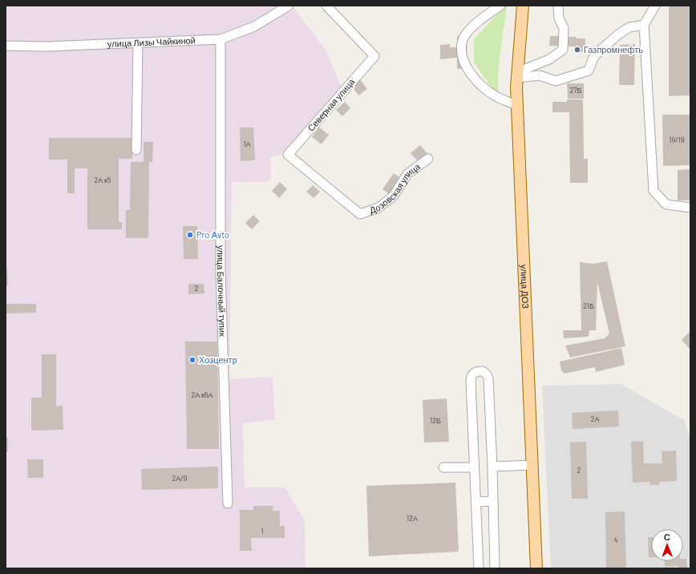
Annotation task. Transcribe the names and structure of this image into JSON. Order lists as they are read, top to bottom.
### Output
{
  "streets": {
    "main road": ["улица ДОЗ"],
    "street": [
      "улица Лизы Чайкиной",
      "Северная улица",
      "Дозовская улица",
      "улица Балочный тупик"
    ]
  },
  "crossings": [
    ["улица Лизы Чайкиной", "улица Балочный тупик"],
    ["Северная улица", "Дозовская улица"]
  ],
  "places": ["Газпромнефть", "Pro Аvto", "Хозцентр"],
  "house_numbers": [
    "27Б",
    "19/19",
    "1А",
    "2А к5",
    "2",
    "21Б",
    "2А к6А",
    "2А",
    "12Б",
    "2",
    "2А/9",
    "12А",
    "1",
    "4"
  ],
  "north": "top"
}
